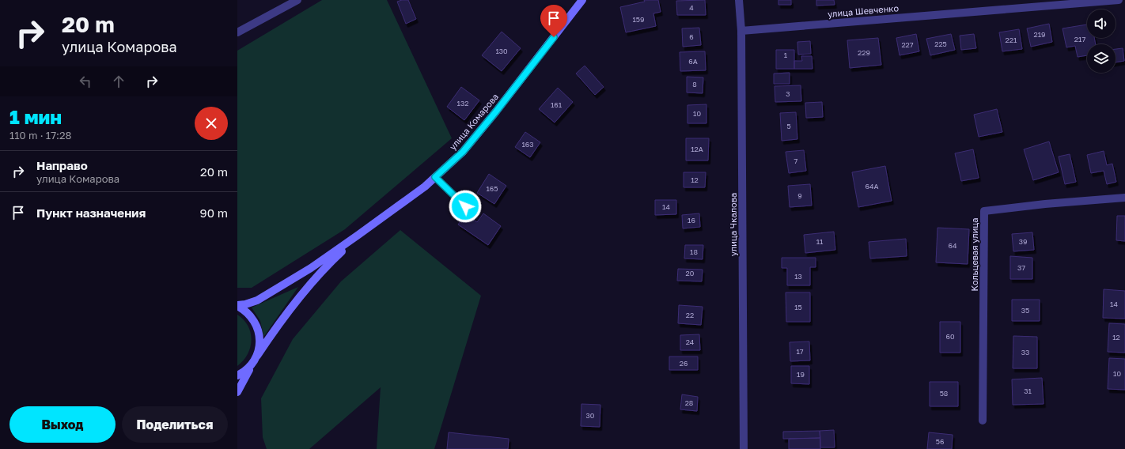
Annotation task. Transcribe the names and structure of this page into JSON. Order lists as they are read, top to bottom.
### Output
{
  "streets": {
    "main road": ["улица Комарова"],
    "street": ["улица Шевченко", "улица Чкалова", "Кольцевая улица"]
  },
  "crossings": [
    ["улица Шевченко", "улица Чкалова"]
  ],
  "house_numbers": [
    "4",
    "159",
    "219",
    "6",
    "217",
    "221",
    "225",
    "227",
    "130",
    "229",
    "1",
    "6А",
    "8",
    "3",
    "132",
    "161",
    "10",
    "5",
    "163",
    "12А",
    "7",
    "12",
    "64А",
    "165",
    "9",
    "14",
    "16",
    "11",
    "39",
    "64",
    "18",
    "37",
    "20",
    "13",
    "14",
    "15",
    "35",
    "22",
    "60",
    "12",
    "24",
    "17",
    "33",
    "26",
    "10",
    "19",
    "31",
    "58",
    "28",
    "30",
    "56"
  ],
  "page": {
    "turn": ["20 m", "улица Комарова"],
    "heading": ["1 мин", "110 m · 17:28"],
    "list": [
      {
        "name": "Направо",
        "note": "улица Комарова",
        "value": "20 m"
      },
      {
        "name": "Пункт назначения",
        "value": "90 m"
      }
    ],
    "buttons": ["Выход", "Поделиться"]
  }
}
